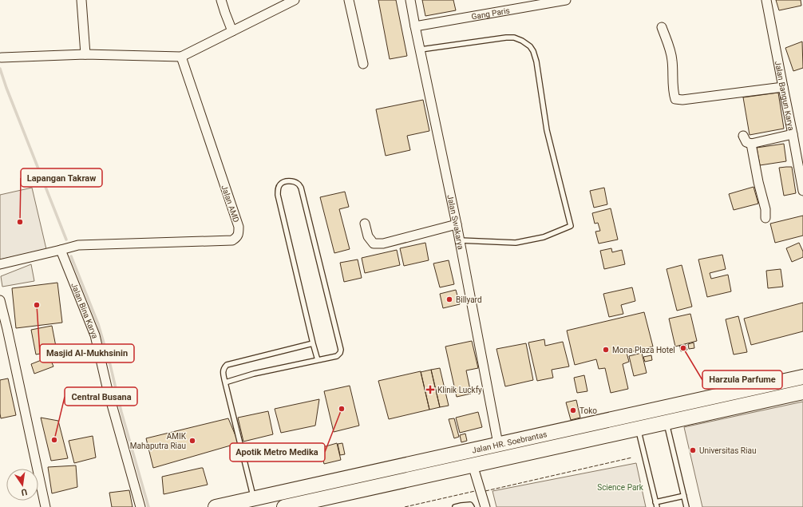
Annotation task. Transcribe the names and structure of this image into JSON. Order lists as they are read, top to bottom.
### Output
{
  "streets": {
    "main road": ["Jalan HR. Soebrantas"],
    "street": [
      "Gang Paris",
      "Jalan Bangun Karya",
      "Jalan AMD",
      "Jalan Swakarya",
      "Jalan Bina Karya"
    ]
  },
  "crossings": [
    ["Gang Paris", "Jalan Swakarya"],
    ["Jalan AMD", "Jalan Bina Karya"],
    ["Jalan Swakarya", "Jalan HR. Soebrantas"]
  ],
  "parks": ["Science Park"],
  "places": {
    "other": [
      "Lapangan Takraw",
      "Billyard",
      "Masjid Al-Mukhsinin",
      "Harzula Parfume",
      "Mona Plaza Hotel",
      "Apotik Metro Medika",
      "Toko",
      "Central Busana",
      "AMIK Mahaputra Riau",
      "Universitas Riau"
    ],
    "health": ["Klinik Luckfy"]
  },
  "north": "bottom"
}
